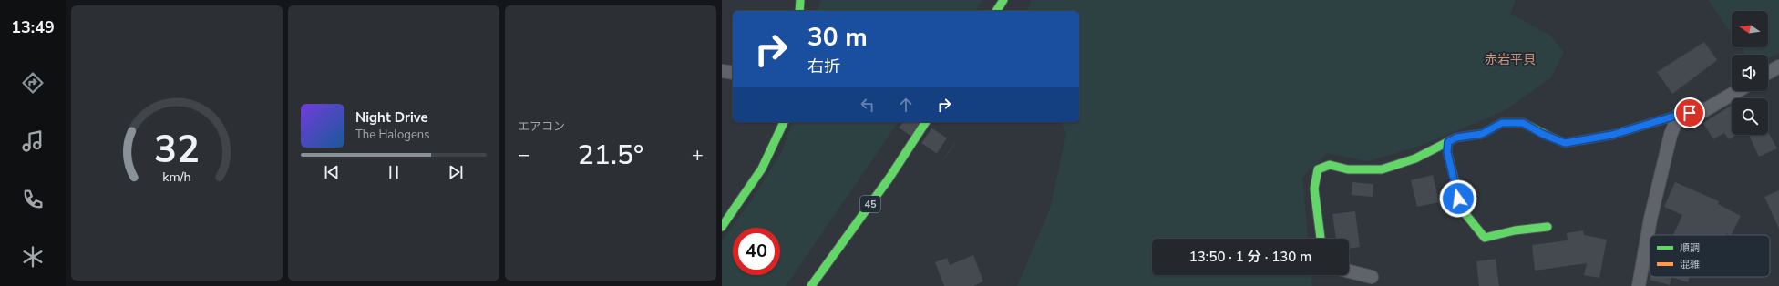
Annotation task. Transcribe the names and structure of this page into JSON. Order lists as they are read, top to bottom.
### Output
{
  "streets": {
    "main road": ["45"]
  },
  "districts": ["赤岩平貝"],
  "legend": ["順調", "混雑"],
  "north": "left",
  "page": {
    "tabs": "13:49",
    "tile": "エアコン",
    "turn": ["30 m", "右折"],
    "song": ["Night Drive", "The Halogens"],
    "heat": ["−", "21.5°", "+"],
    "limit": "40",
    "trip": "13:50 · 1 分 · 130 m",
    "gauge": ["32", "km/h"]
  }
}
